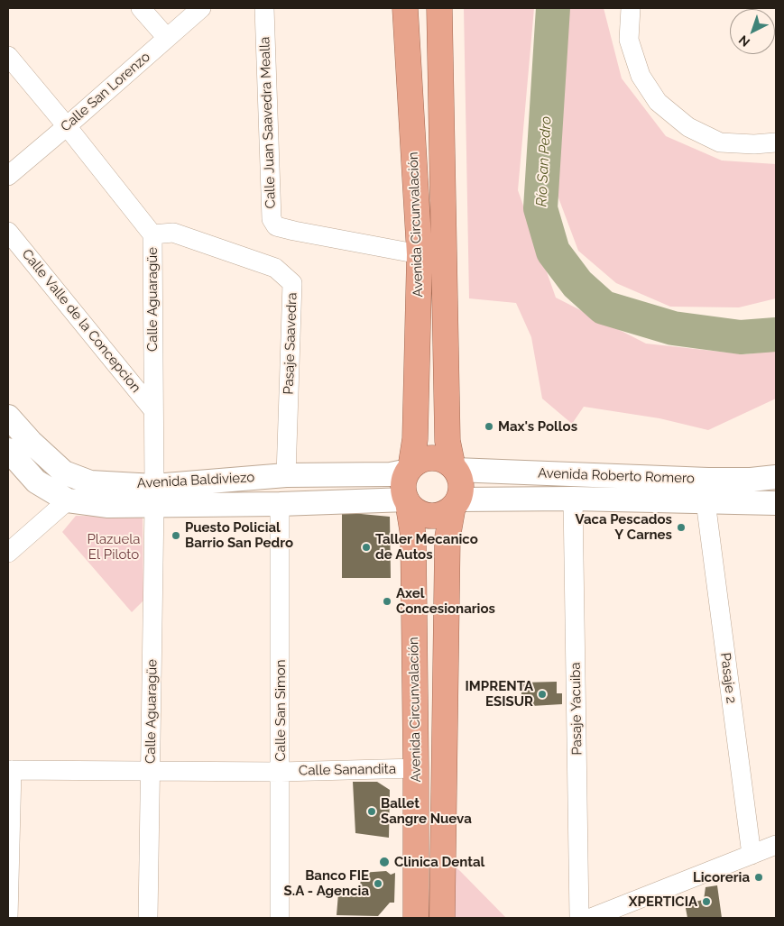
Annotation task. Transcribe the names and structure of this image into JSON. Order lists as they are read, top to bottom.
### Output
{
  "streets": {
    "highway": ["Avenida Circunvalación"],
    "street": [
      "Calle San Lorenzo",
      "Calle Juan Saavedra Mealla",
      "Calle Aguaragüe",
      "Calle Valle de la Concepcion",
      "Pasaje Saavedra",
      "Avenida Roberto Romero",
      "Avenida Baldiviezo",
      "Pasaje 2",
      "Pasaje Yacuiba",
      "Calle San Simon",
      "Calle Sanandita"
    ]
  },
  "crossings": [
    ["Calle San Lorenzo", "Calle Aguaragüe"],
    ["Calle Juan Saavedra Mealla", "Avenida Circunvalación"],
    ["Avenida Circunvalación", "Avenida Roberto Romero"],
    ["Avenida Circunvalación", "Avenida Baldiviezo"],
    ["Avenida Circunvalación", "Calle Sanandita"],
    ["Calle Aguaragüe", "Calle Valle de la Concepcion"],
    ["Calle Aguaragüe", "Pasaje Saavedra"],
    ["Calle Aguaragüe", "Avenida Baldiviezo"],
    ["Calle Aguaragüe", "Calle Sanandita"],
    ["Pasaje Saavedra", "Avenida Baldiviezo"],
    ["Avenida Roberto Romero", "Avenida Baldiviezo"],
    ["Avenida Roberto Romero", "Pasaje 2"],
    ["Avenida Roberto Romero", "Pasaje Yacuiba"],
    ["Avenida Baldiviezo", "Calle San Simon"],
    ["Calle San Simon", "Calle Sanandita"]
  ],
  "water": ["Río San Pedro"],
  "parks": ["Plazuela El Piloto"],
  "places": [
    "Max's Pollos",
    "Vaca Pescados Y Carnes",
    "Puesto Policial Barrio San Pedro",
    "Taller Mecanico de Autos",
    "Axel Concesionarios",
    "IMPRENTA ESISUR",
    "Ballet Sangre Nueva",
    "Clinica Dental",
    "Licoreria",
    "Banco FIE S.A - Agencia",
    "XPERTICIA"
  ],
  "north": "bottom left"
}
